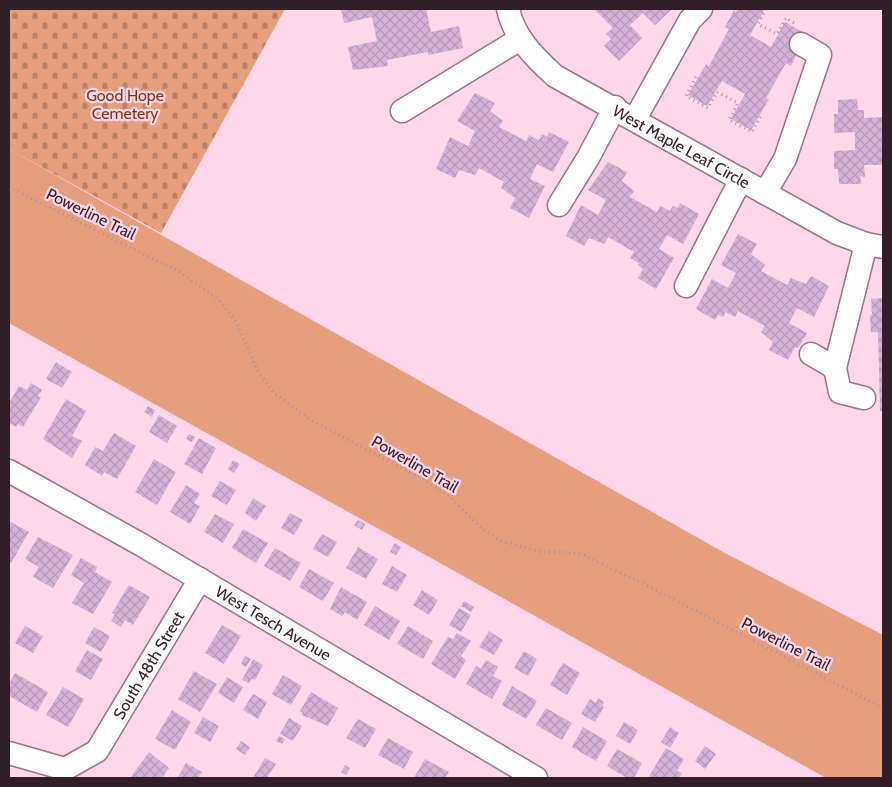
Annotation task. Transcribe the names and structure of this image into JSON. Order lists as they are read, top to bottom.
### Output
{
  "streets": {
    "street": ["West Maple Leaf Circle", "West Tesch Avenue", "South 48th Street"],
    "path": ["Powerline Trail"]
  },
  "crossings": [
    ["West Tesch Avenue", "South 48th Street"]
  ],
  "parks": ["Good Hope Cemetery"]
}
